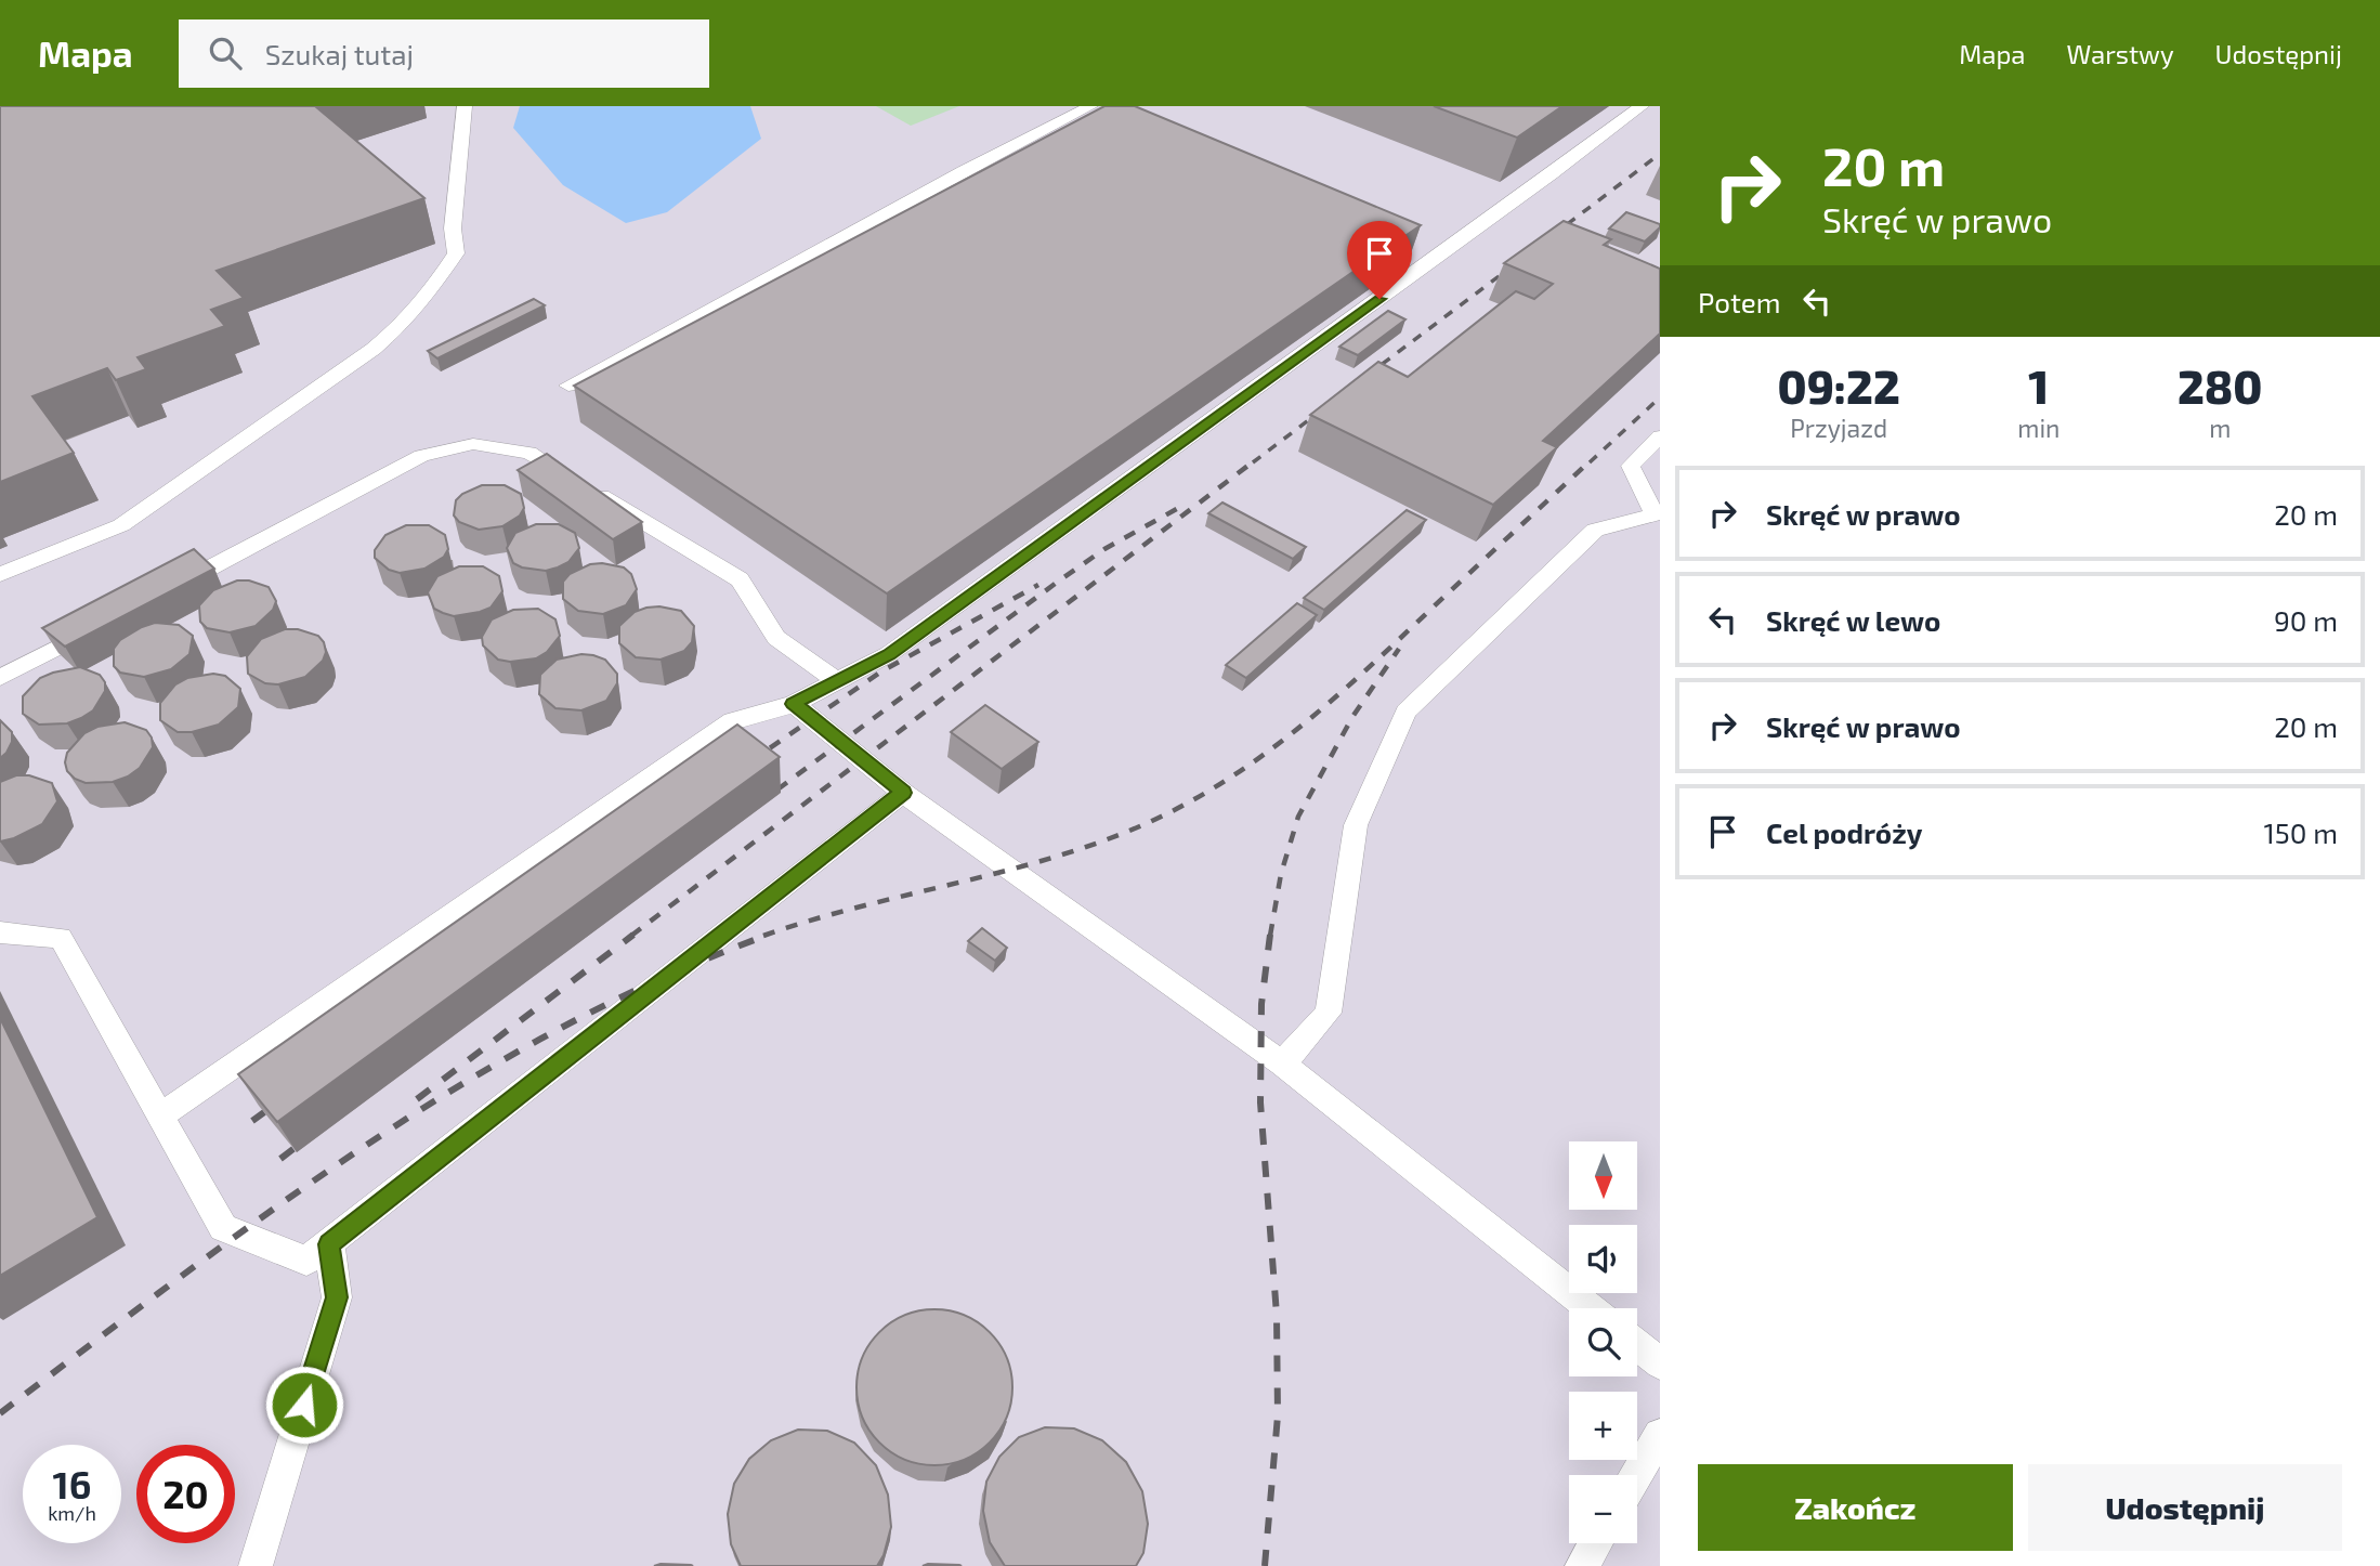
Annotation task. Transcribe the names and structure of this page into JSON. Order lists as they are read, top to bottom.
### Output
{
  "north": "bottom",
  "page": {
    "header": "Mapa",
    "search": "Szukaj tutaj",
    "nav": ["Mapa", "Warstwy", "Udostępnij"],
    "turn": ["20 m", "Skręć w prawo"],
    "then": "Potem",
    "eta": [
      "09:22",
      "Przyjazd",
      "1",
      "min",
      "280",
      "m"
    ],
    "list": [
      {
        "name": "Skręć w prawo",
        "value": "20 m"
      },
      {
        "name": "Skręć w lewo",
        "value": "90 m"
      },
      {
        "name": "Skręć w prawo",
        "value": "20 m"
      },
      {
        "name": "Cel podróży",
        "value": "150 m"
      }
    ],
    "map_buttons": ["+", "−"],
    "speed": "16 km/h",
    "limit": "20",
    "buttons": ["Zakończ", "Udostępnij"]
  }
}
